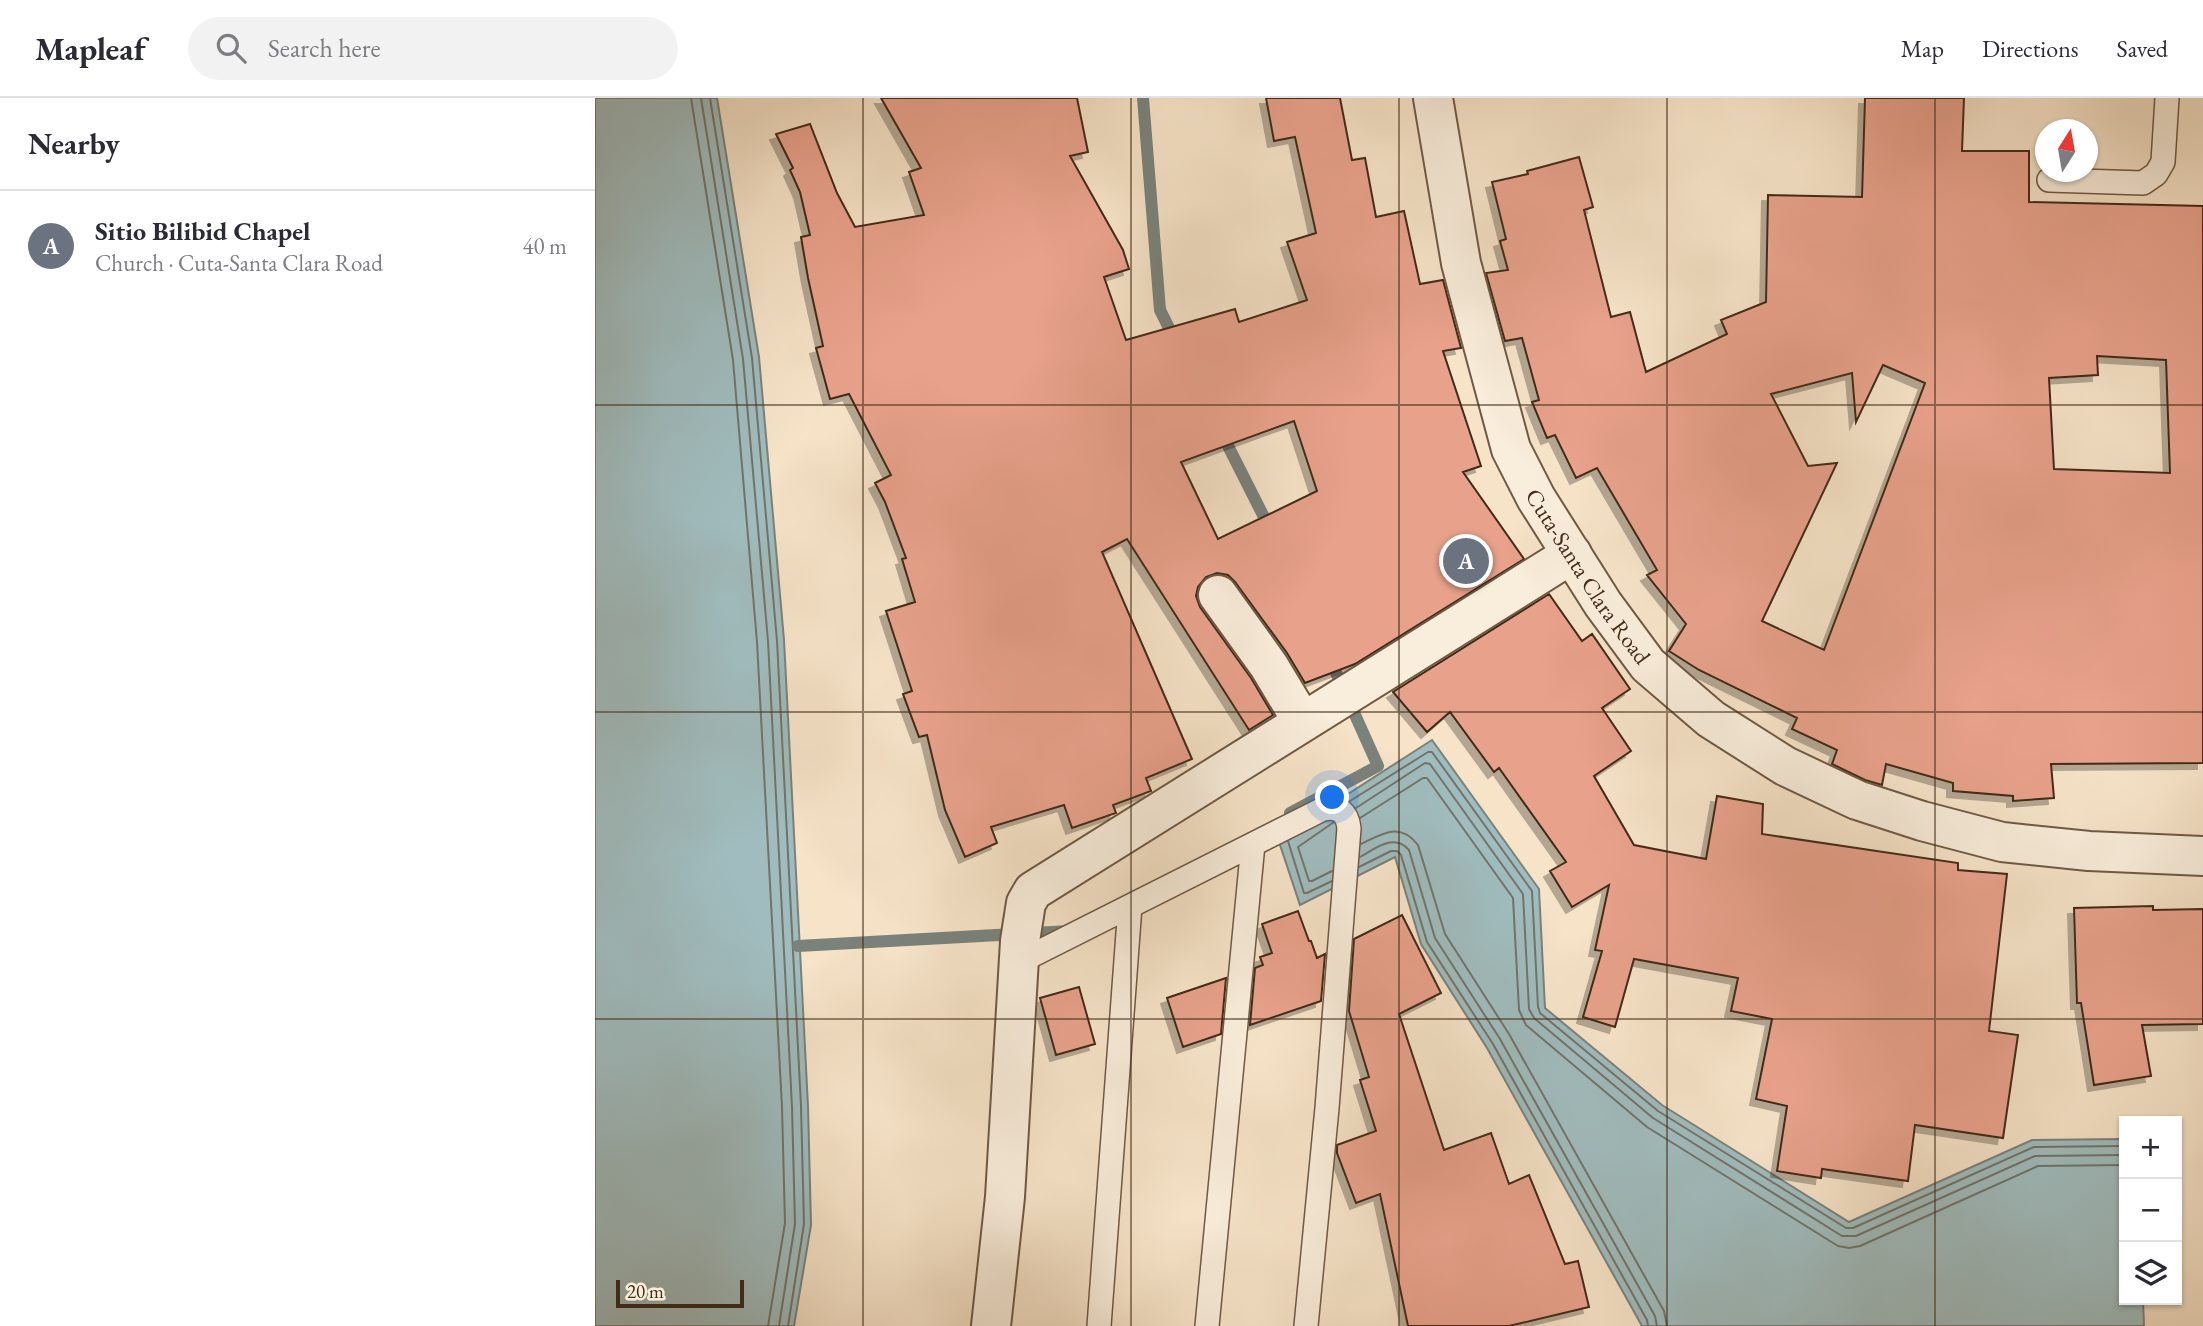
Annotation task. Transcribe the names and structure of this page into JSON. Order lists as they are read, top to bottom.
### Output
{
  "streets": {
    "street": ["Cuta-Santa Clara Road"]
  },
  "scale_bar": "20 m",
  "north": "top",
  "page": {
    "header": "Mapleaf",
    "search": "Search here",
    "nav": ["Map", "Directions", "Saved"],
    "heading": "Nearby",
    "list": [
      {
        "mark": "A",
        "name": "Sitio Bilibid Chapel",
        "note": "Church · Cuta-Santa Clara Road",
        "value": "40 m"
      }
    ],
    "pins": "A",
    "map_buttons": ["+", "−"],
    "scale": "20 m"
  }
}
